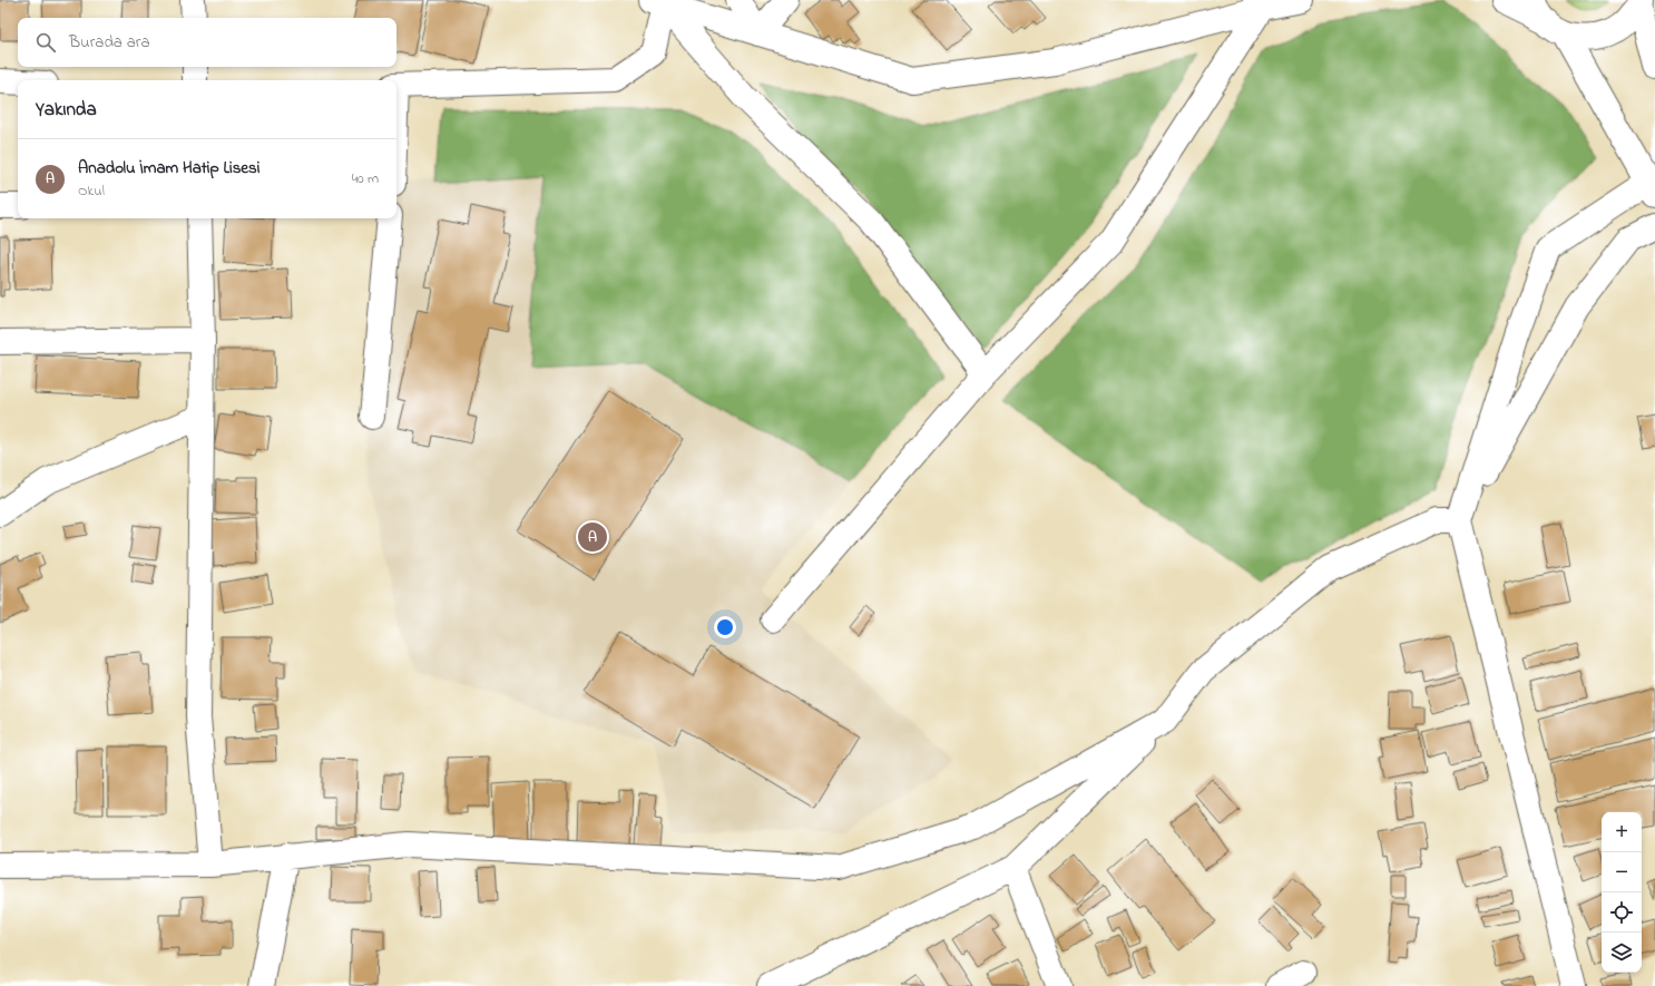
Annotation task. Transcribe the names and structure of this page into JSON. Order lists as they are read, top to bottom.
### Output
{
  "page": {
    "search": "Burada ara",
    "heading": "Yakında",
    "list": [
      {
        "mark": "A",
        "name": "Anadolu İmam Hatip Lisesi",
        "note": "Okul",
        "value": "40 m"
      }
    ],
    "pins": "A",
    "map_buttons": ["+", "−"]
  }
}
